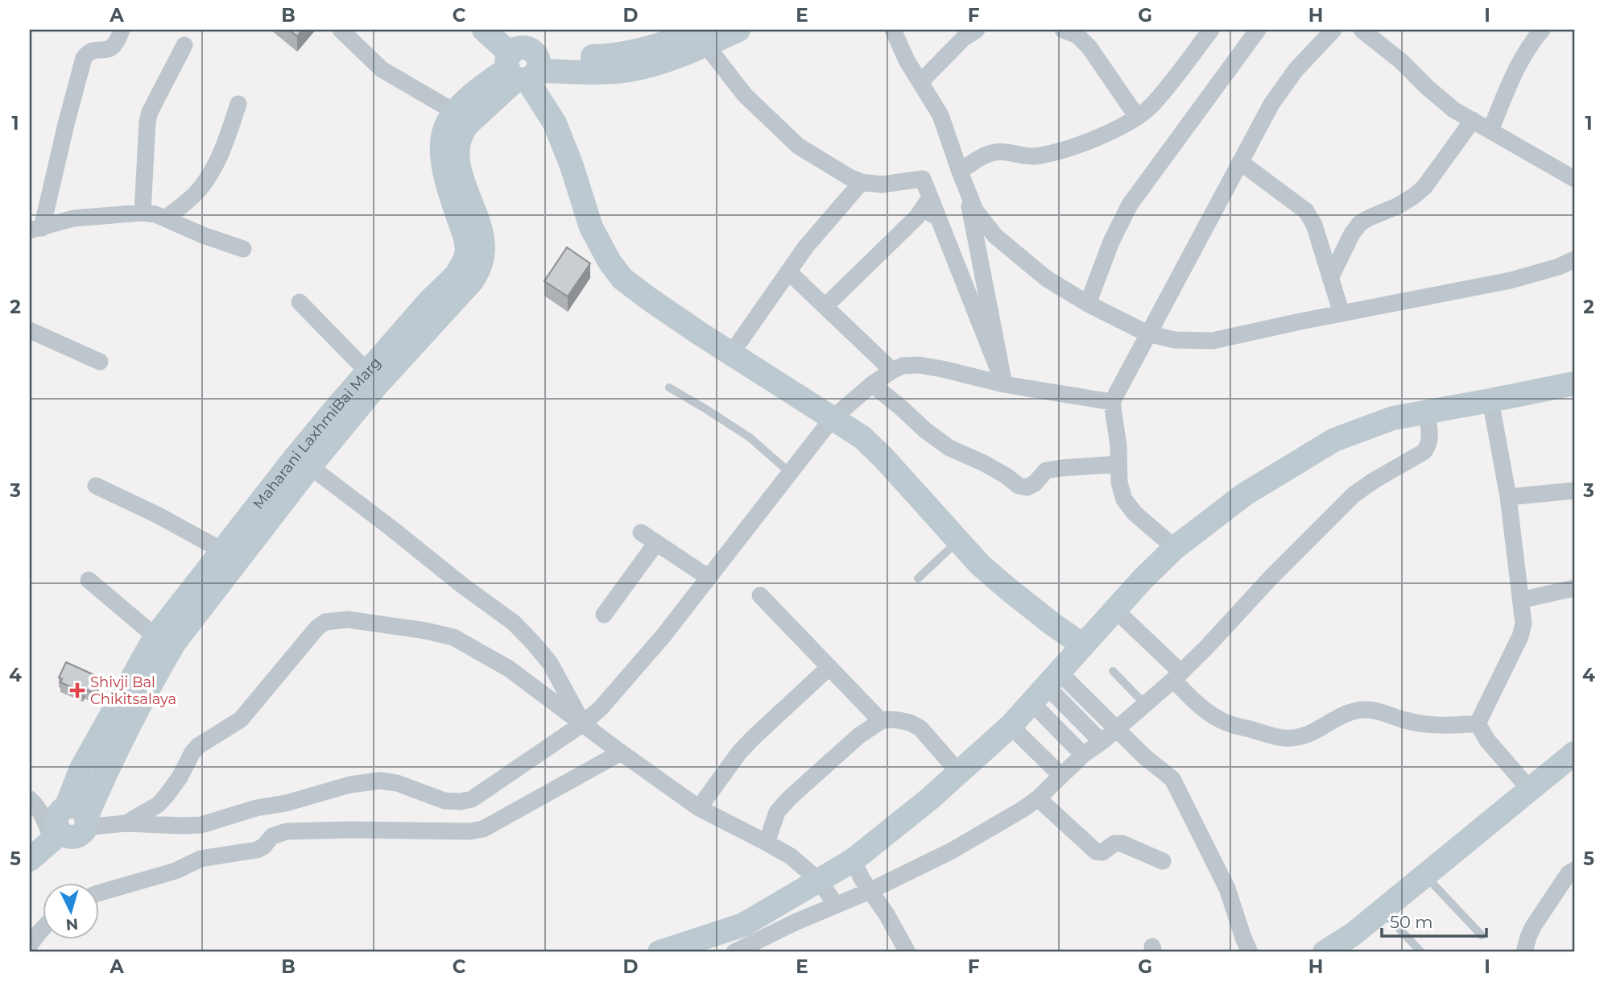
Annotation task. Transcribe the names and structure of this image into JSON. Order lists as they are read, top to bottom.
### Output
{
  "streets": {
    "street": ["Maharani LaxhmiBai Marg"]
  },
  "places": {
    "health": ["Shivji Bal Chikitsalaya"]
  },
  "scale_bar": "50 m",
  "north": "bottom",
  "grid": {
    "columns": [
      "A",
      "B",
      "C",
      "D",
      "E",
      "F",
      "G",
      "H",
      "I"
    ],
    "rows": [
      "1",
      "2",
      "3",
      "4",
      "5"
    ]
  }
}
